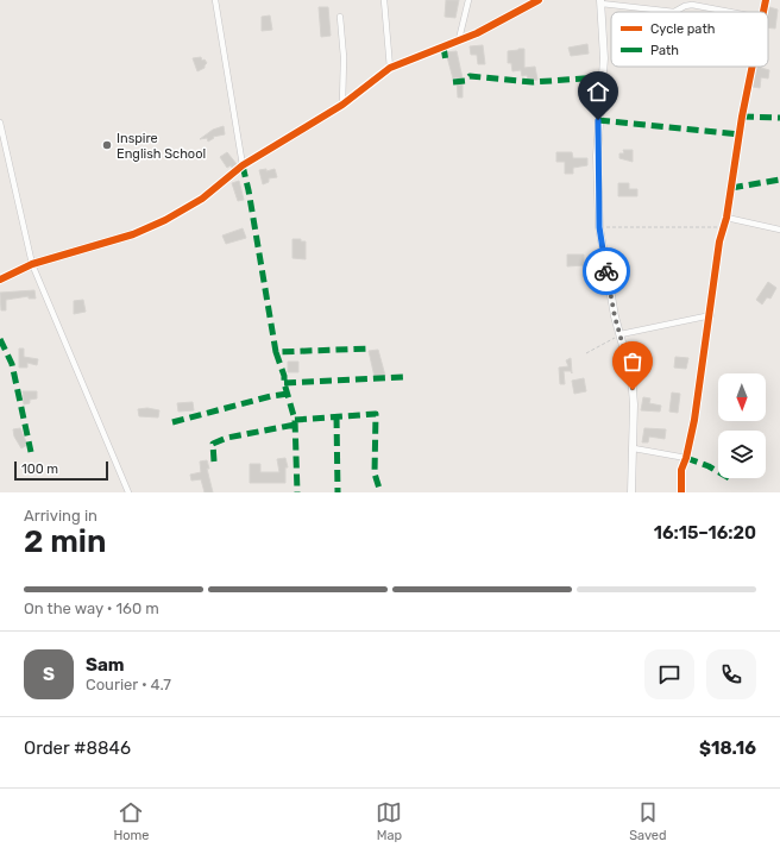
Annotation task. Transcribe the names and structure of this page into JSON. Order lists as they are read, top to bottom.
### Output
{
  "places": ["Inspire English School"],
  "legend": ["Cycle path", "Path"],
  "scale_bar": "100 m",
  "north": "bottom",
  "page": {
    "scale": "100 m",
    "heading": ["2 min", "Arriving in", "16:15–16:20"],
    "panel": [
      "Sam",
      "Courier · 4.7",
      "Order #8846",
      "$18.16"
    ],
    "bar": "On the way · 160 m",
    "round": "S",
    "tabs": ["Home", "Map", "Saved"]
  }
}
